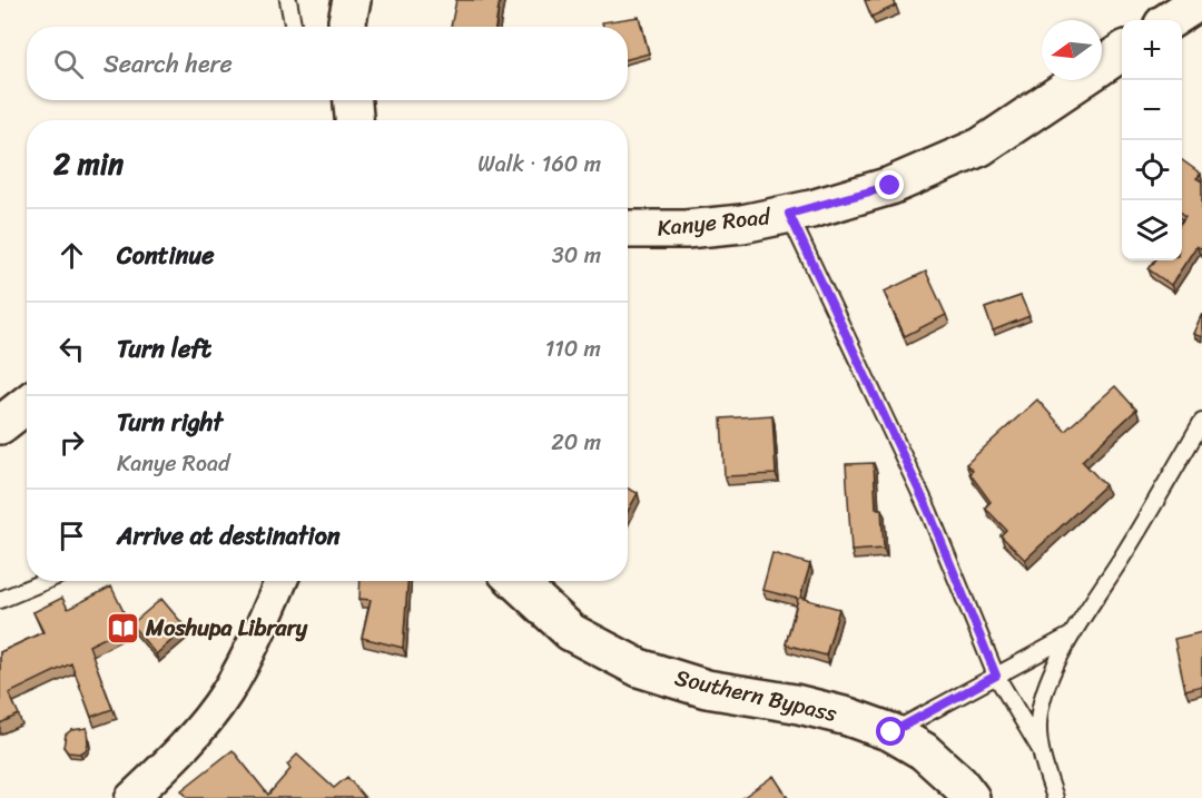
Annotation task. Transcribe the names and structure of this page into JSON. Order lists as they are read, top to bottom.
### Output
{
  "streets": {
    "main road": ["Kanye Road", "Southern Bypass"]
  },
  "places": {
    "library": ["Moshupa Library"]
  },
  "north": "left",
  "page": {
    "map_buttons": ["+", "−"],
    "search": "Search here",
    "heading": ["2 min", "Walk · 160 m"],
    "list": [
      ["Continue", "30 m"],
      ["Turn left", "110 m"],
      ["Turn right", "Kanye Road", "20 m"],
      "Arrive at destination"
    ]
  }
}
